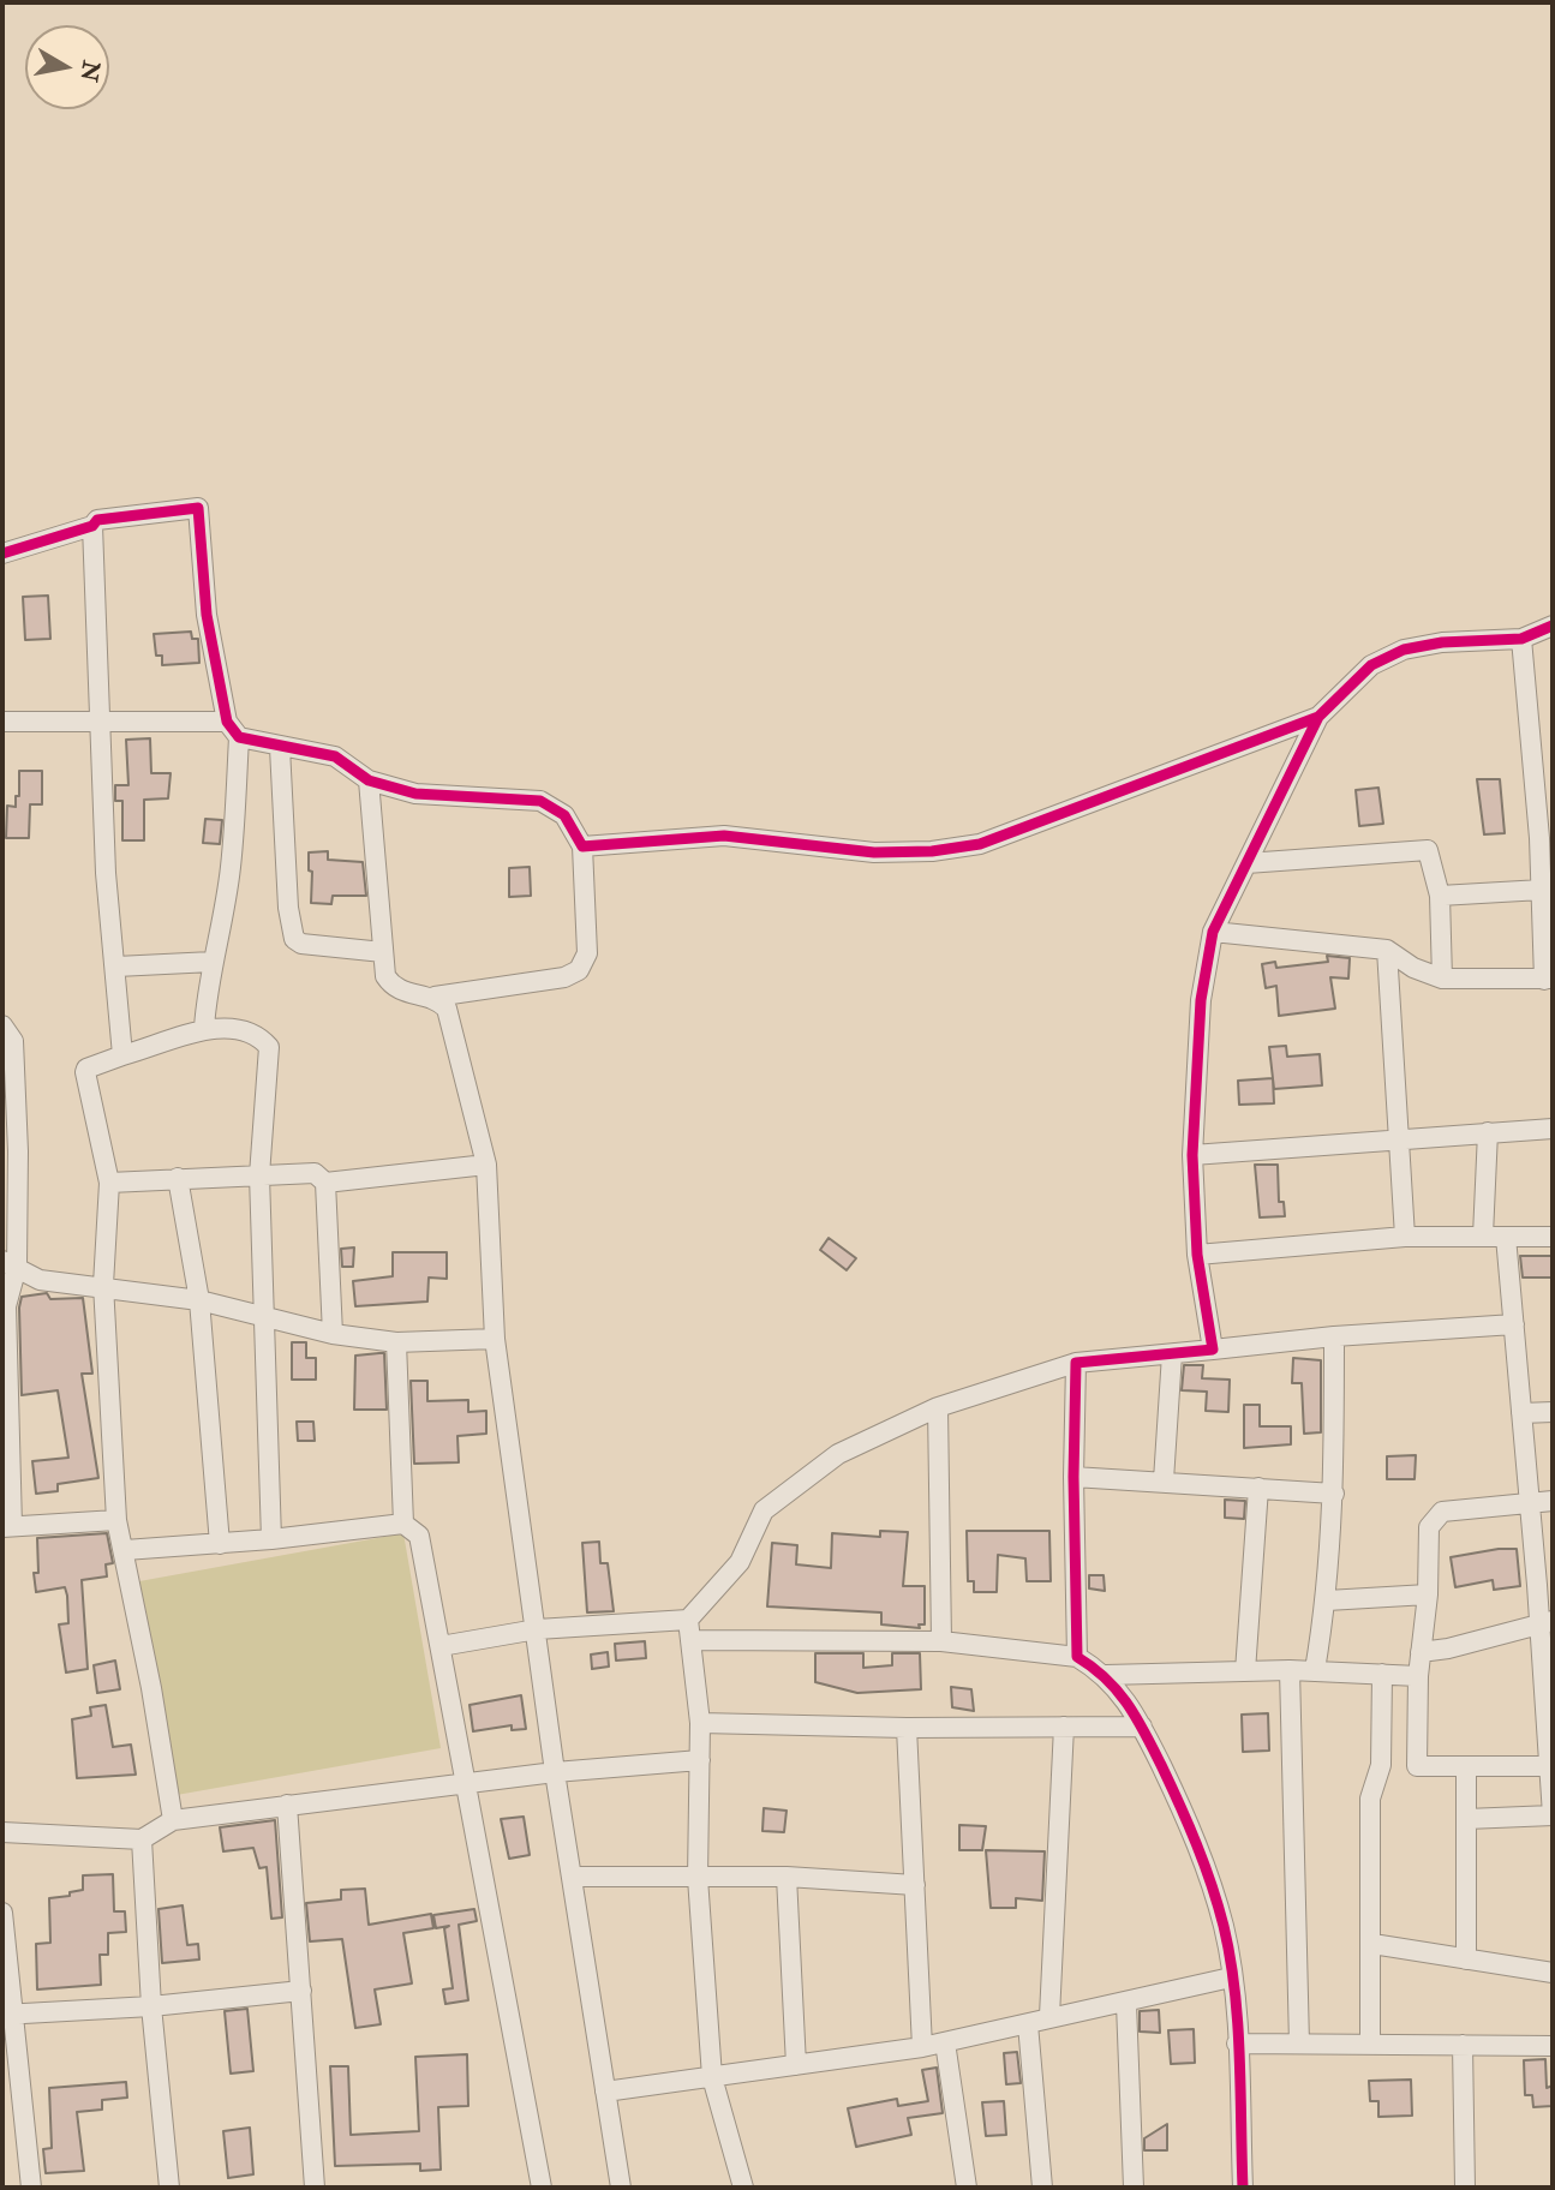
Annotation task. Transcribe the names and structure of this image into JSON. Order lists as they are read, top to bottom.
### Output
{
  "north": "right"
}
